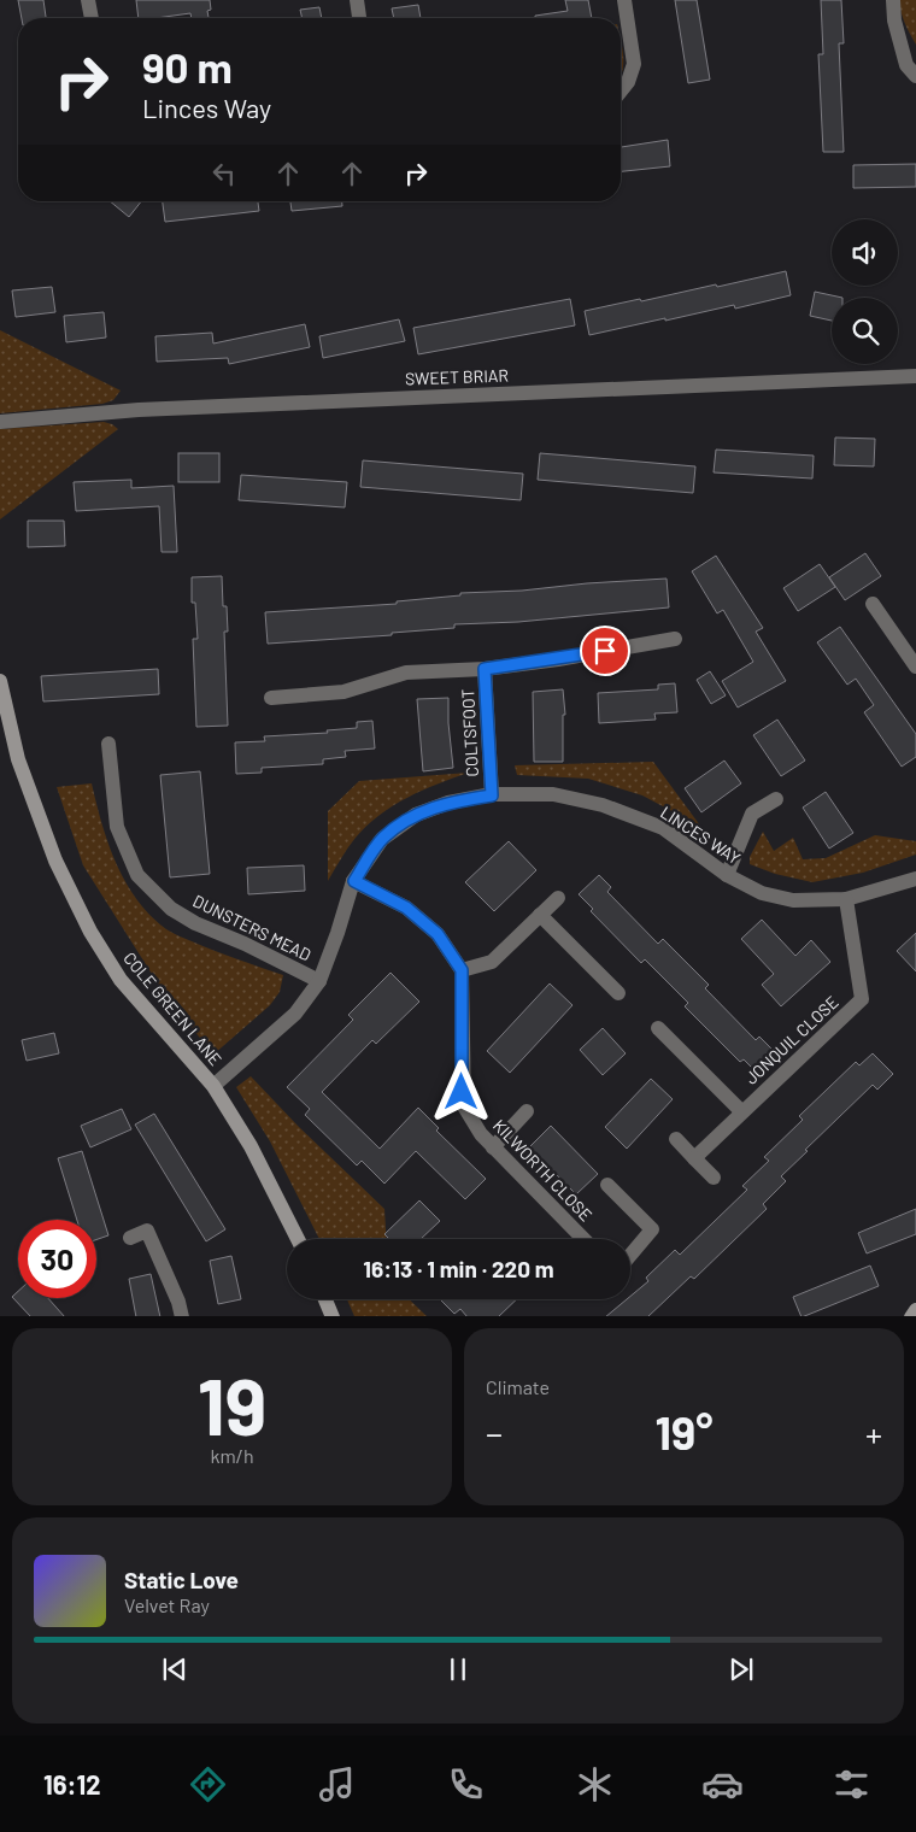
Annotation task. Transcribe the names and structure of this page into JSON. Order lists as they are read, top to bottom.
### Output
{
  "streets": {
    "street": [
      "SWEET BRIAR",
      "COLTSFOOT",
      "LINCES WAY",
      "DUNSTERS MEAD",
      "COLE GREEN LANE",
      "JONQUIL CLOSE",
      "KILWORTH CLOSE"
    ]
  },
  "crossings": [
    ["COLTSFOOT", "LINCES WAY"],
    ["LINCES WAY", "DUNSTERS MEAD"],
    ["LINCES WAY", "COLE GREEN LANE"],
    ["LINCES WAY", "JONQUIL CLOSE"]
  ],
  "page": {
    "turn": ["90 m", "Linces Way"],
    "limit": "30",
    "trip": "16:13 · 1 min · 220 m",
    "tile": [
      ["19", "km/h"],
      "Climate"
    ],
    "heat": ["−", "19°", "+"],
    "song": ["Static Love", "Velvet Ray"],
    "tabs": "16:12"
  }
}
